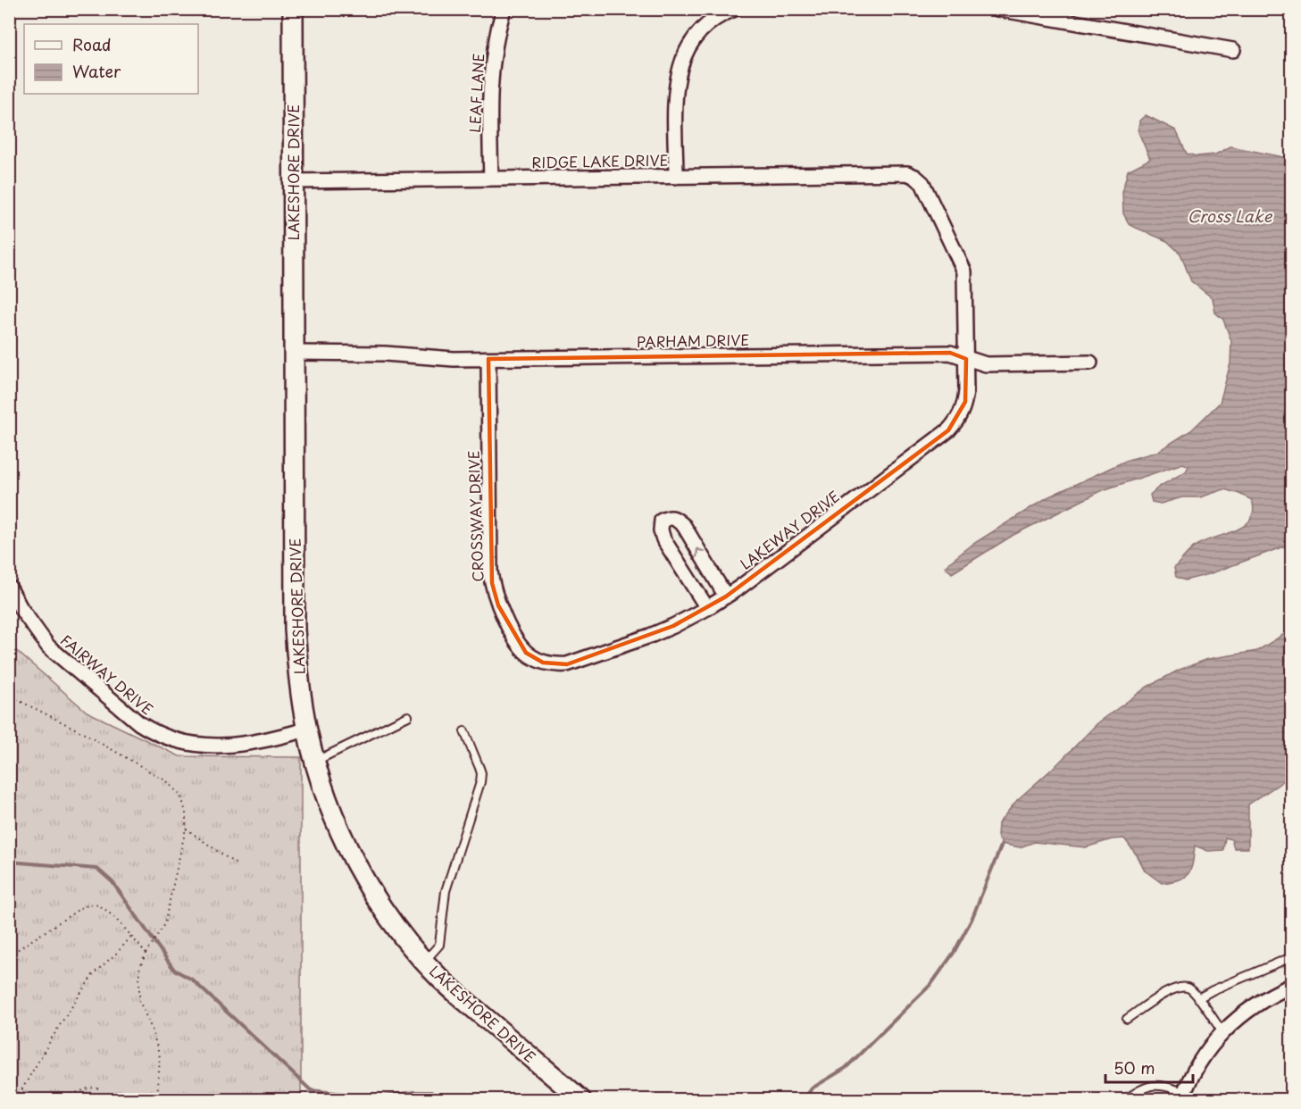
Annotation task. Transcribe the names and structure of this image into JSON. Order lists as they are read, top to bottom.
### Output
{
  "streets": {
    "main road": ["LAKESHORE DRIVE"],
    "street": [
      "LEAF LANE",
      "RIDGE LAKE DRIVE",
      "PARHAM DRIVE",
      "CROSSWAY DRIVE",
      "LAKEWAY DRIVE",
      "FAIRWAY DRIVE"
    ]
  },
  "crossings": [
    ["LEAF LANE", "RIDGE LAKE DRIVE"],
    ["RIDGE LAKE DRIVE", "LAKESHORE DRIVE"],
    ["RIDGE LAKE DRIVE", "LAKEWAY DRIVE"],
    ["LAKESHORE DRIVE", "PARHAM DRIVE"],
    ["LAKESHORE DRIVE", "FAIRWAY DRIVE"],
    ["PARHAM DRIVE", "CROSSWAY DRIVE"],
    ["PARHAM DRIVE", "LAKEWAY DRIVE"],
    ["CROSSWAY DRIVE", "LAKEWAY DRIVE"]
  ],
  "water": ["Cross Lake"],
  "legend": ["Road", "Water"],
  "scale_bar": "50 m"
}
